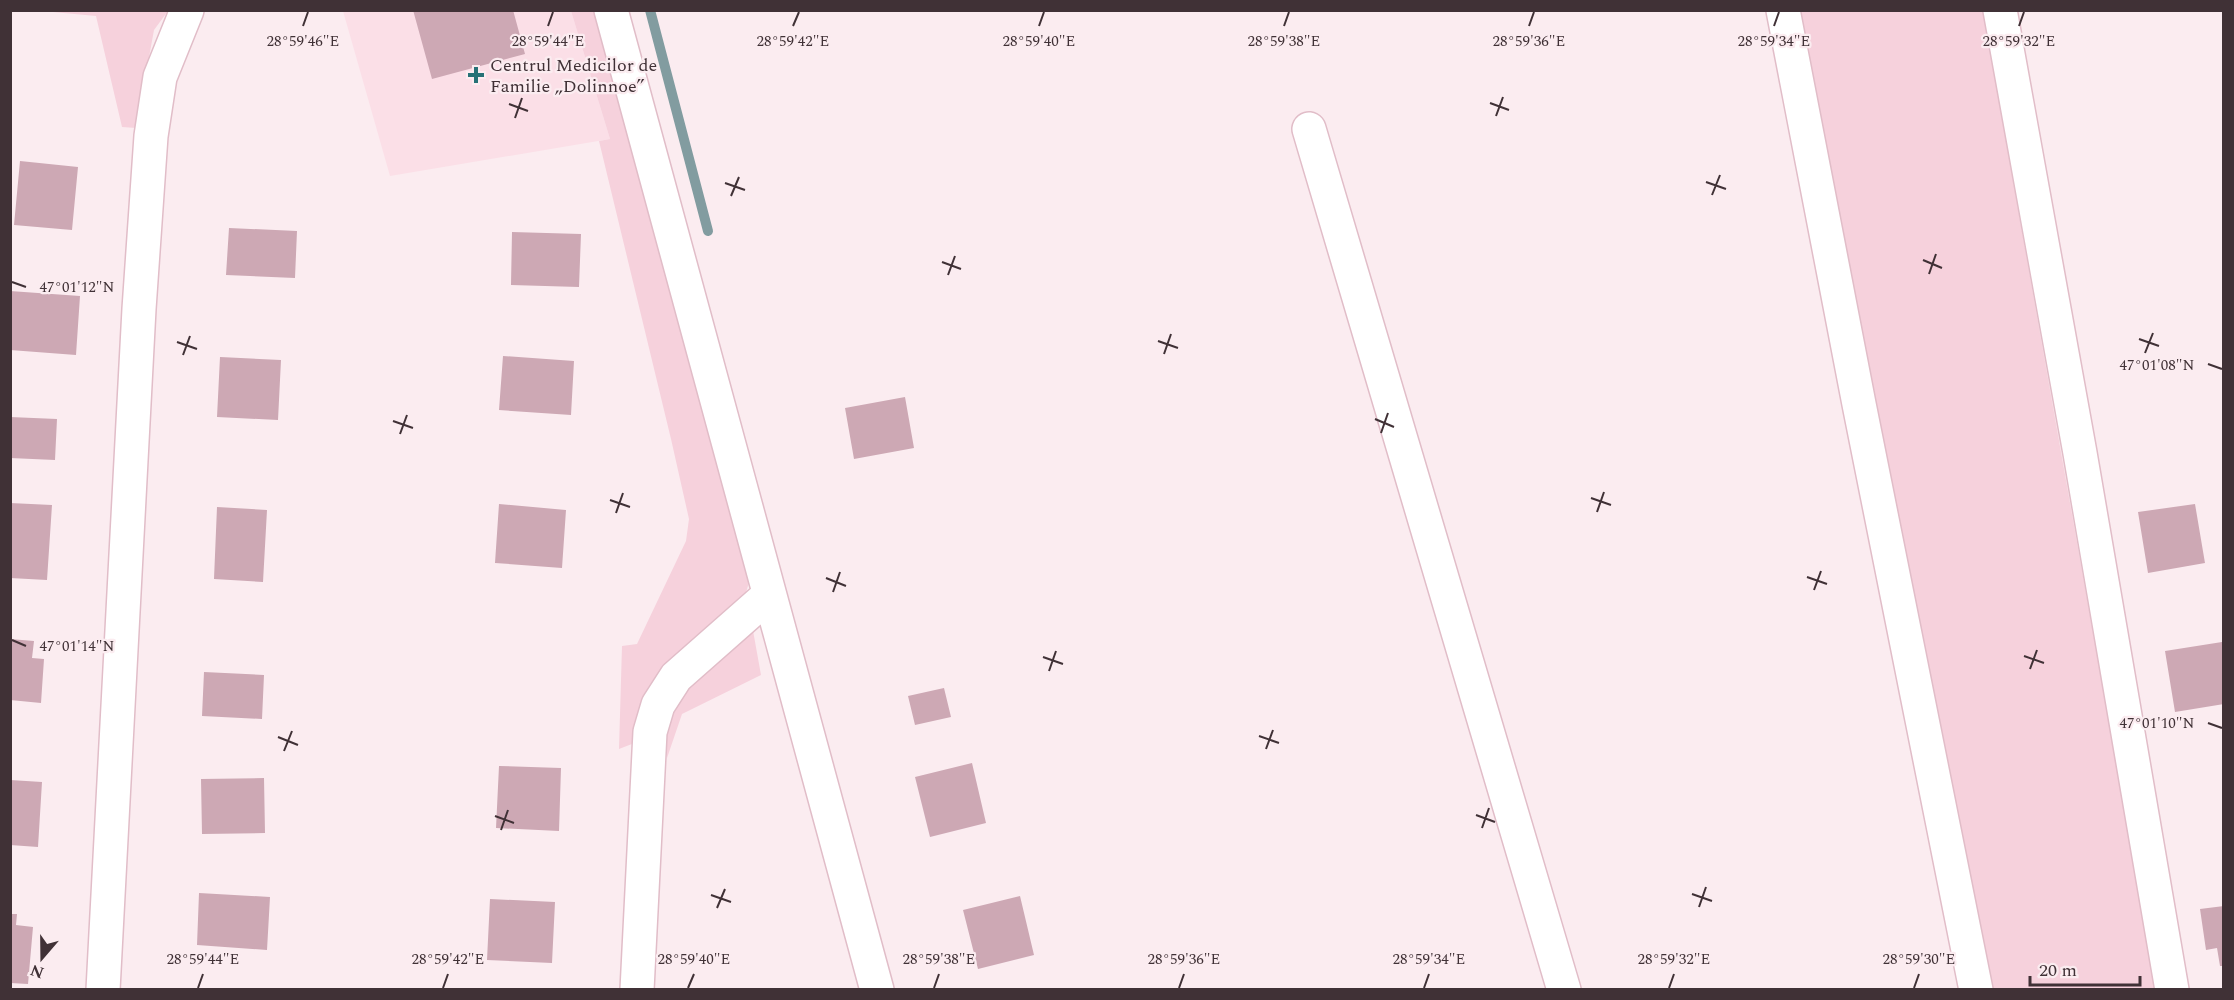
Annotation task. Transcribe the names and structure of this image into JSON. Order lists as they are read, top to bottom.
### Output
{
  "places": {
    "health": ["Centrul Medicilor de Familie „Dolinnoe”"]
  },
  "scale_bar": "20 m",
  "north": "bottom",
  "coordinates": [
    "28°59'46\"E",
    "28°59'44\"E",
    "28°59'42\"E",
    "28°59'40\"E",
    "28°59'38\"E",
    "28°59'36\"E",
    "28°59'34\"E",
    "28°59'32\"E",
    "47°01'12\"N",
    "47°01'08\"N",
    "47°01'14\"N",
    "47°01'10\"N",
    "28°59'30\"E"
  ]
}
